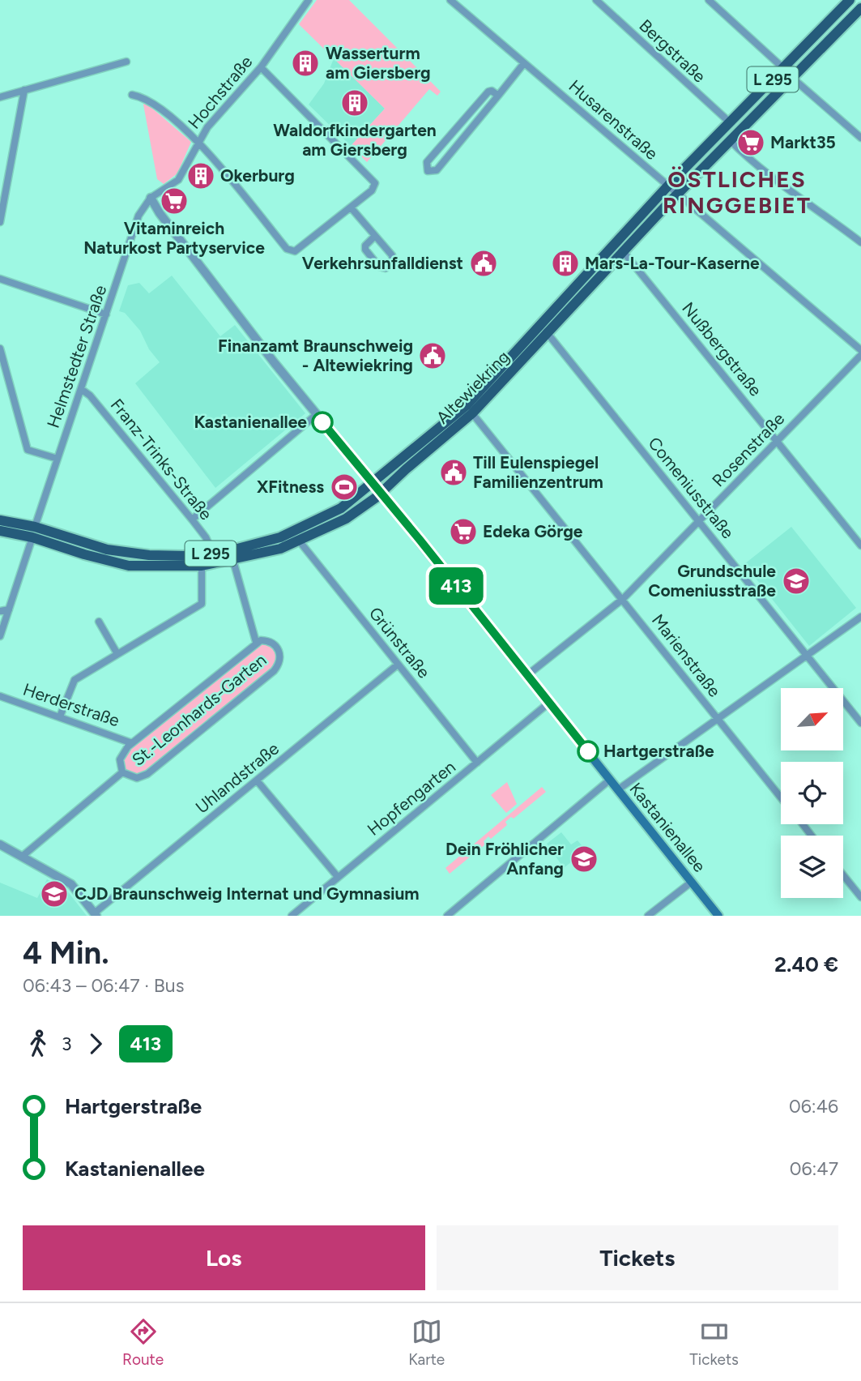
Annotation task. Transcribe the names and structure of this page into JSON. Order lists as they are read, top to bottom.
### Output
{
  "streets": {
    "main road": ["L 295", "Altewiekring", "Kastanienallee"],
    "street": [
      "Bergstraße",
      "Hochstraße",
      "Husarenstraße",
      "Nußbergstraße",
      "Helmstedter Straße",
      "Rosenstraße",
      "Franz-Trinks-Straße",
      "Comeniusstraße",
      "Grünstraße",
      "Marienstraße",
      "Herderstraße",
      "St.-Leonhards-Garten",
      "Uhlandstraße",
      "Hopfengarten"
    ]
  },
  "crossings": [
    ["Bergstraße", "Altewiekring"],
    ["Hochstraße", "Helmstedter Straße"],
    ["Hochstraße", "Kastanienallee"],
    ["Husarenstraße", "Altewiekring"],
    ["Nußbergstraße", "Altewiekring"],
    ["Nußbergstraße", "Rosenstraße"],
    ["Helmstedter Straße", "Altewiekring"],
    ["Helmstedter Straße", "Franz-Trinks-Straße"],
    ["Helmstedter Straße", "Kastanienallee"],
    ["Altewiekring", "Franz-Trinks-Straße"],
    ["Altewiekring", "Comeniusstraße"],
    ["Altewiekring", "Grünstraße"],
    ["Altewiekring", "Marienstraße"],
    ["Altewiekring", "St.-Leonhards-Garten"],
    ["Altewiekring", "Kastanienallee"],
    ["Rosenstraße", "Comeniusstraße"],
    ["Rosenstraße", "Marienstraße"],
    ["Rosenstraße", "Kastanienallee"],
    ["Grünstraße", "Uhlandstraße"],
    ["Grünstraße", "Hopfengarten"],
    ["Herderstraße", "St.-Leonhards-Garten"],
    ["Hopfengarten", "Kastanienallee"]
  ],
  "districts": ["ÖSTLICHES RINGGEBIET"],
  "places": {
    "building": [
      "Wasserturm am Giersberg",
      "Waldorfkindergarten am Giersberg",
      "Okerburg",
      "Mars-La-Tour-Kaserne"
    ],
    "supermarket": ["Markt35", "Vitaminreich Naturkost Partyservice", "Edeka Görge"],
    "public building": ["Verkehrsunfalldienst", "Finanzamt Braunschweig - Altewiekring", "Till Eulenspiegel Familienzentrum"],
    "other": ["Kastanienallee", "Hartgerstraße"],
    "sports": ["XFitness"],
    "school or university": ["Grundschule Comeniusstraße", "Dein Fröhlicher Anfang", "CJD Braunschweig Internat und Gymnasium"]
  },
  "lines": ["bus line 413"],
  "north": "top right",
  "page": {
    "on_map": "413",
    "heading": ["4 Min.", "06:43 – 06:47 · Bus", "2.40 €"],
    "legs": ["3", "413"],
    "list": [
      {
        "name": "Hartgerstraße",
        "value": "06:46"
      },
      {
        "name": "Kastanienallee",
        "value": "06:47"
      }
    ],
    "buttons": ["Los", "Tickets"],
    "tabs": ["Route", "Karte", "Tickets"]
  }
}
